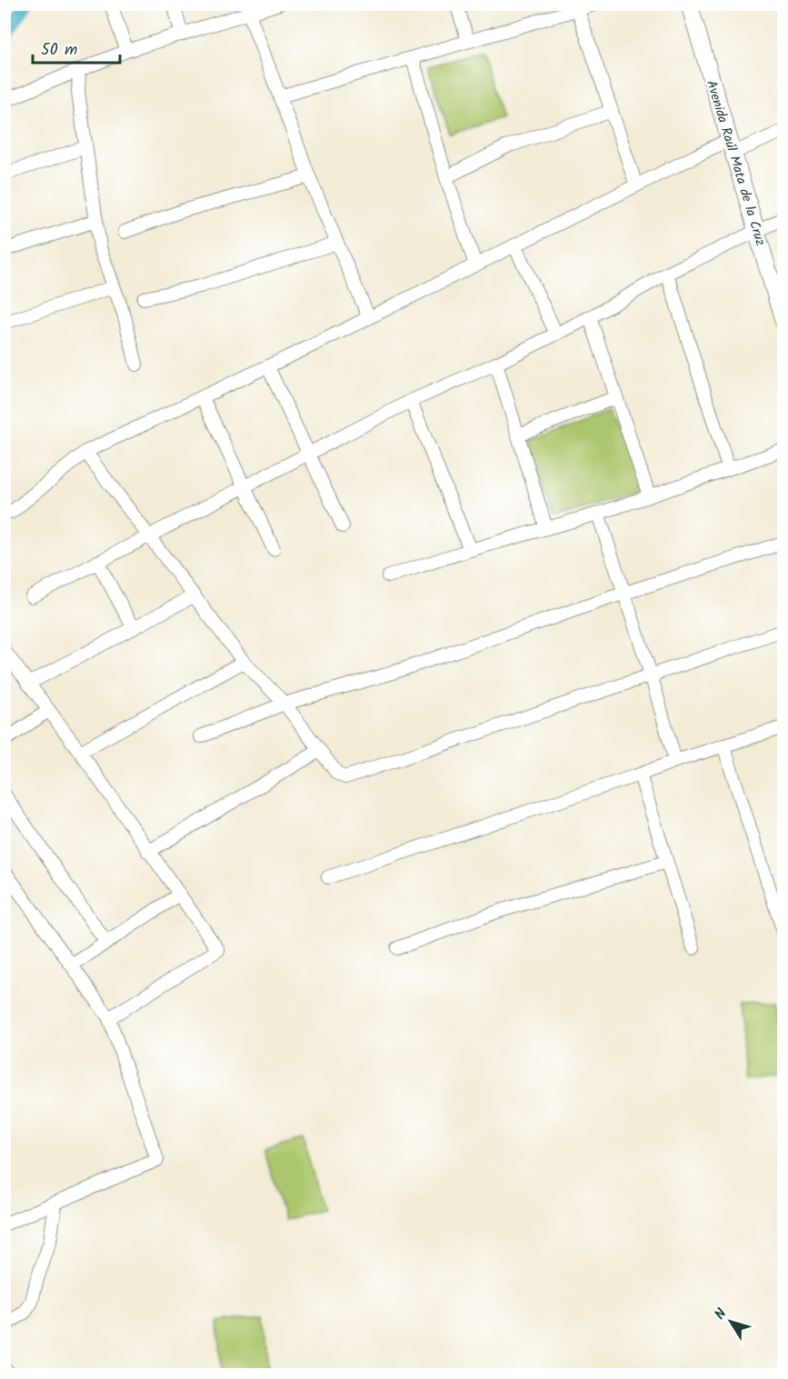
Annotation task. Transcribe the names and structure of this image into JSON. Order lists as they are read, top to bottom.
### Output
{
  "streets": {
    "street": ["Avenida Raúl Mata de la Cruz"]
  },
  "scale_bar": "50 m",
  "north": "top left"
}
